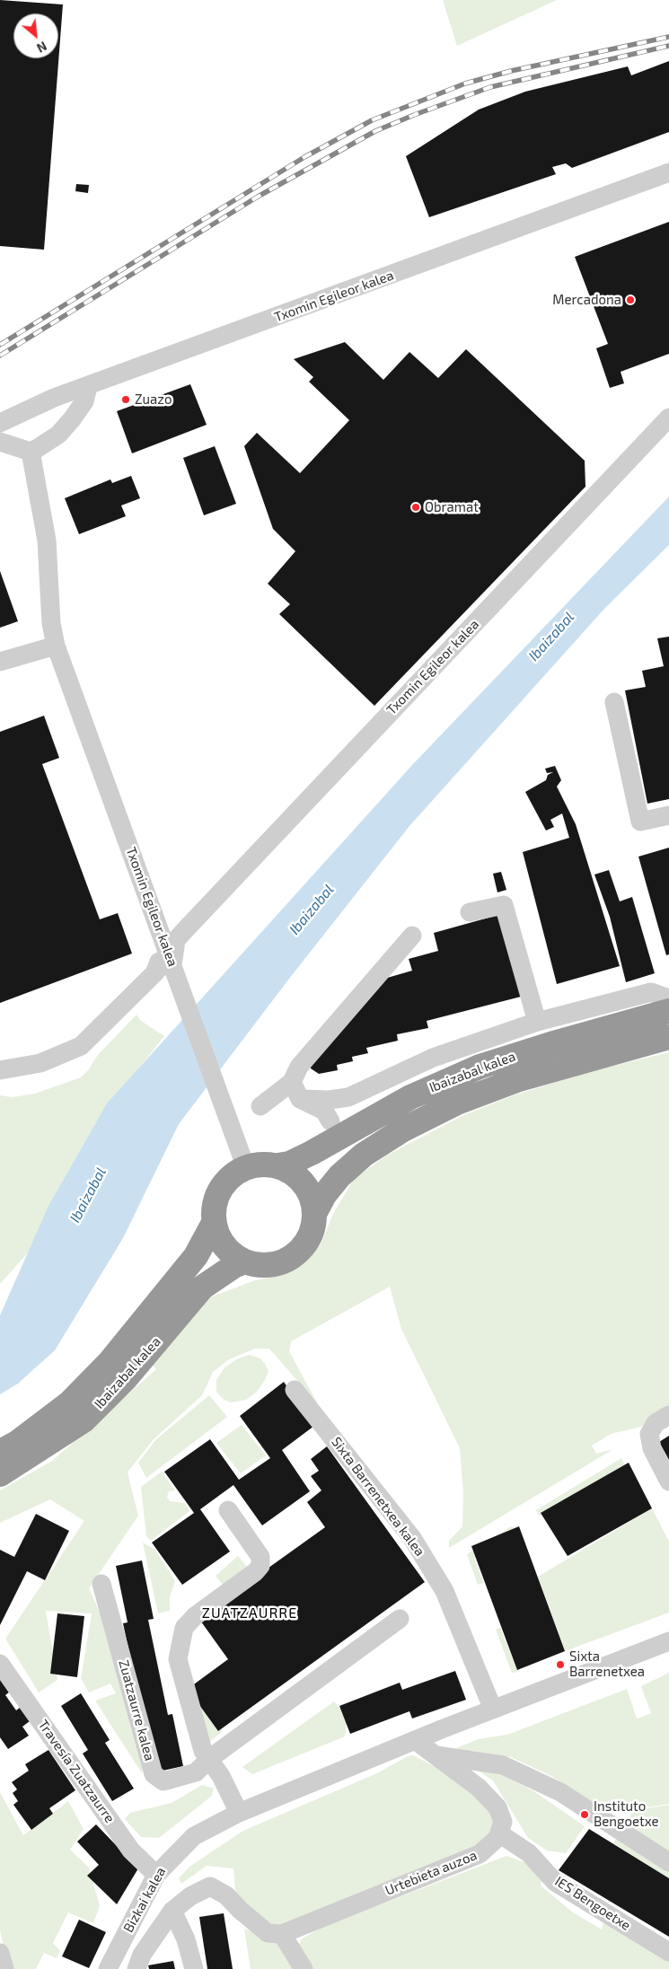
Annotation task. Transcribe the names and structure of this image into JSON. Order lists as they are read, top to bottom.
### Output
{
  "streets": {
    "highway": ["Ibaizabal kalea"],
    "street": [
      "Txomin Egileor kalea",
      "Sixta Barrenetxea kalea",
      "Zuatzaurre kalea",
      "Travesía Zuatzaurre",
      "Urtebieta auzoa",
      "Bizkai kalea",
      "IES Bengoetxe"
    ]
  },
  "crossings": [
    ["Txomin Egileor kalea", "Ibaizabal kalea"],
    ["Travesía Zuatzaurre", "Bizkai kalea"],
    ["Urtebieta auzoa", "IES Bengoetxe"]
  ],
  "districts": ["ZUATZAURRE"],
  "water": ["Ibaizabal"],
  "places": [
    "Mercadona",
    "Zuazo",
    "Obramat",
    "Sixta Barrenetxea",
    "Instituto Bengoetxe"
  ],
  "north": "bottom right"
}
